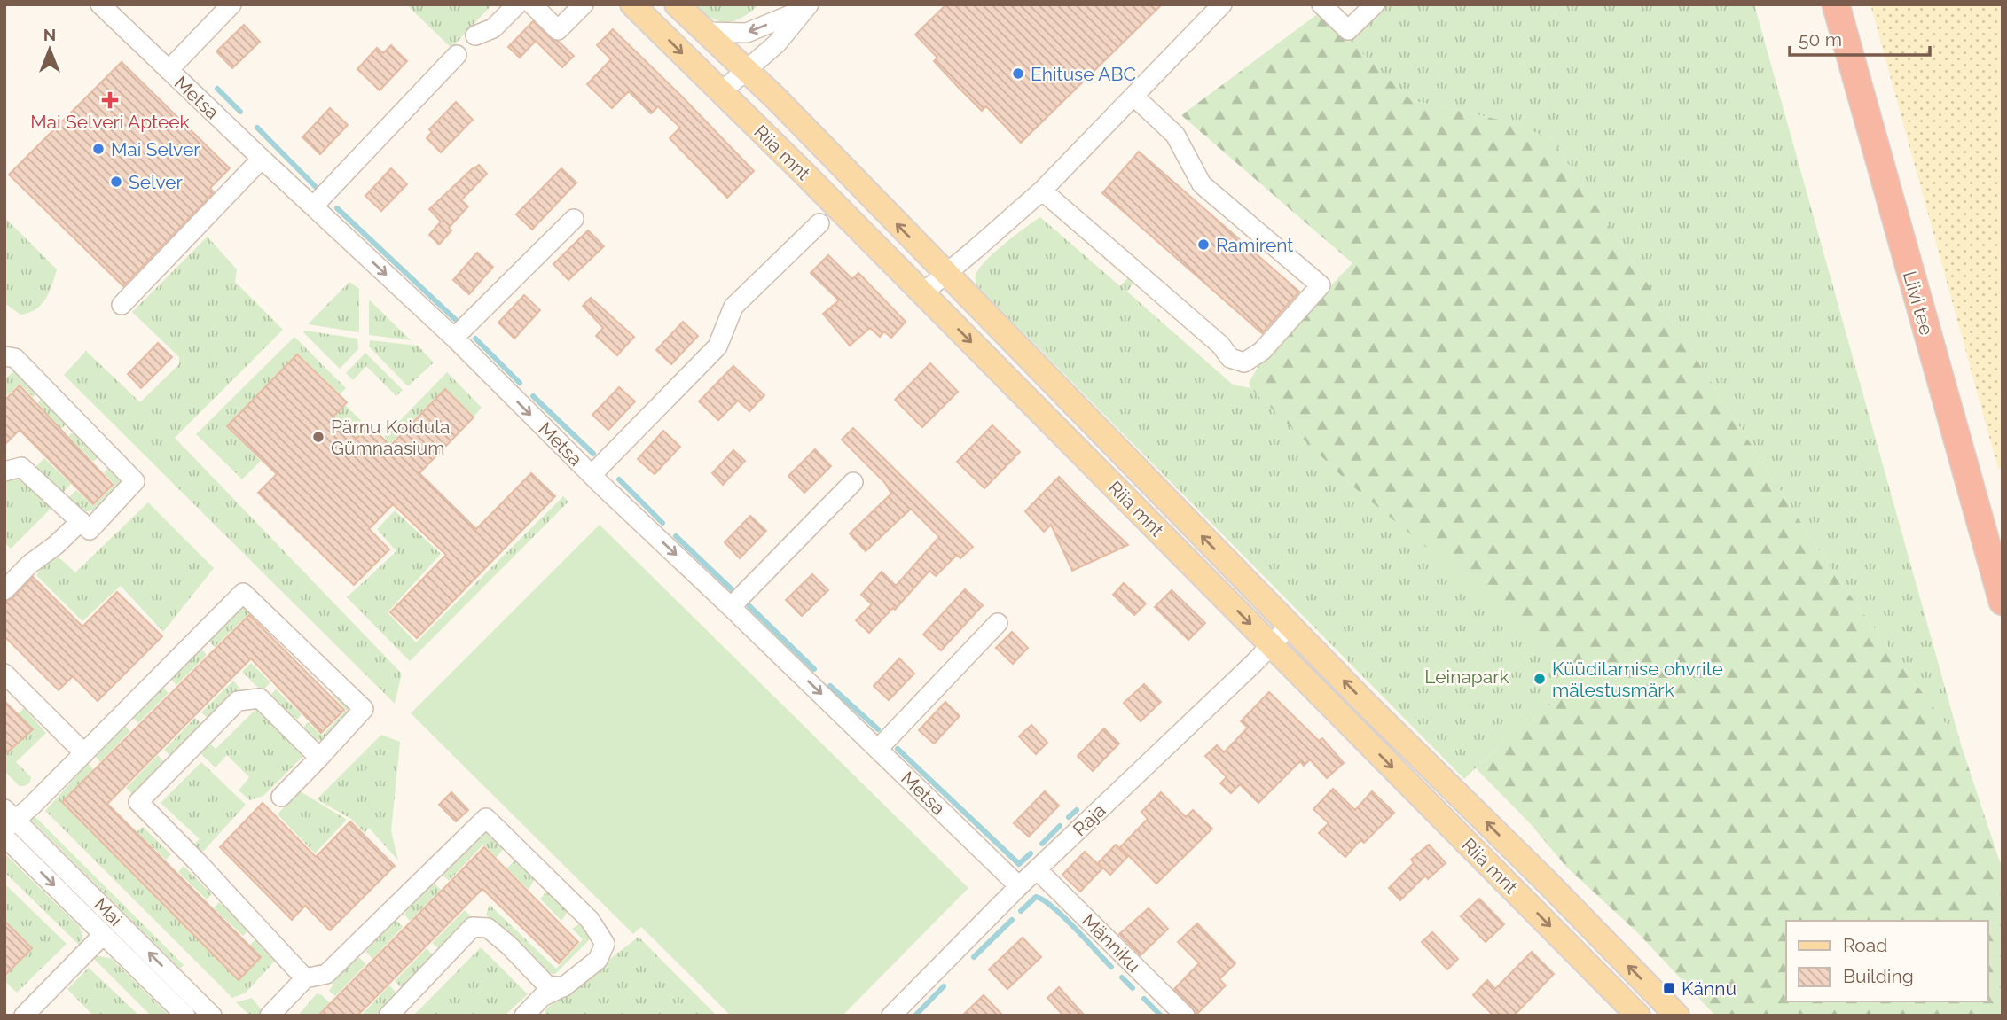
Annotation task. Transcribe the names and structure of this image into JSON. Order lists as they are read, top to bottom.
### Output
{
  "streets": {
    "highway": ["Liivi tee"],
    "main road": ["Riia mnt"],
    "street": [
      "Metsa",
      "Raja",
      "Mai",
      "Männiku"
    ]
  },
  "crossings": [
    ["Metsa", "Raja"],
    ["Riia mnt", "Raja"],
    ["Raja", "Männiku"]
  ],
  "one_way": ["Metsa"],
  "parks": ["Leinapark"],
  "places": {
    "other": [
      "Ehituse ABC",
      "Mai Selver",
      "Selver",
      "Ramirent",
      "Pärnu Koidula Gümnaasium",
      "Küüditamise ohvrite mälestusmärk"
    ],
    "health": ["Mai Selveri Apteek"],
    "transit": ["Kännu"]
  },
  "legend": ["Road", "Building"],
  "scale_bar": "50 m",
  "north": "top"
}
